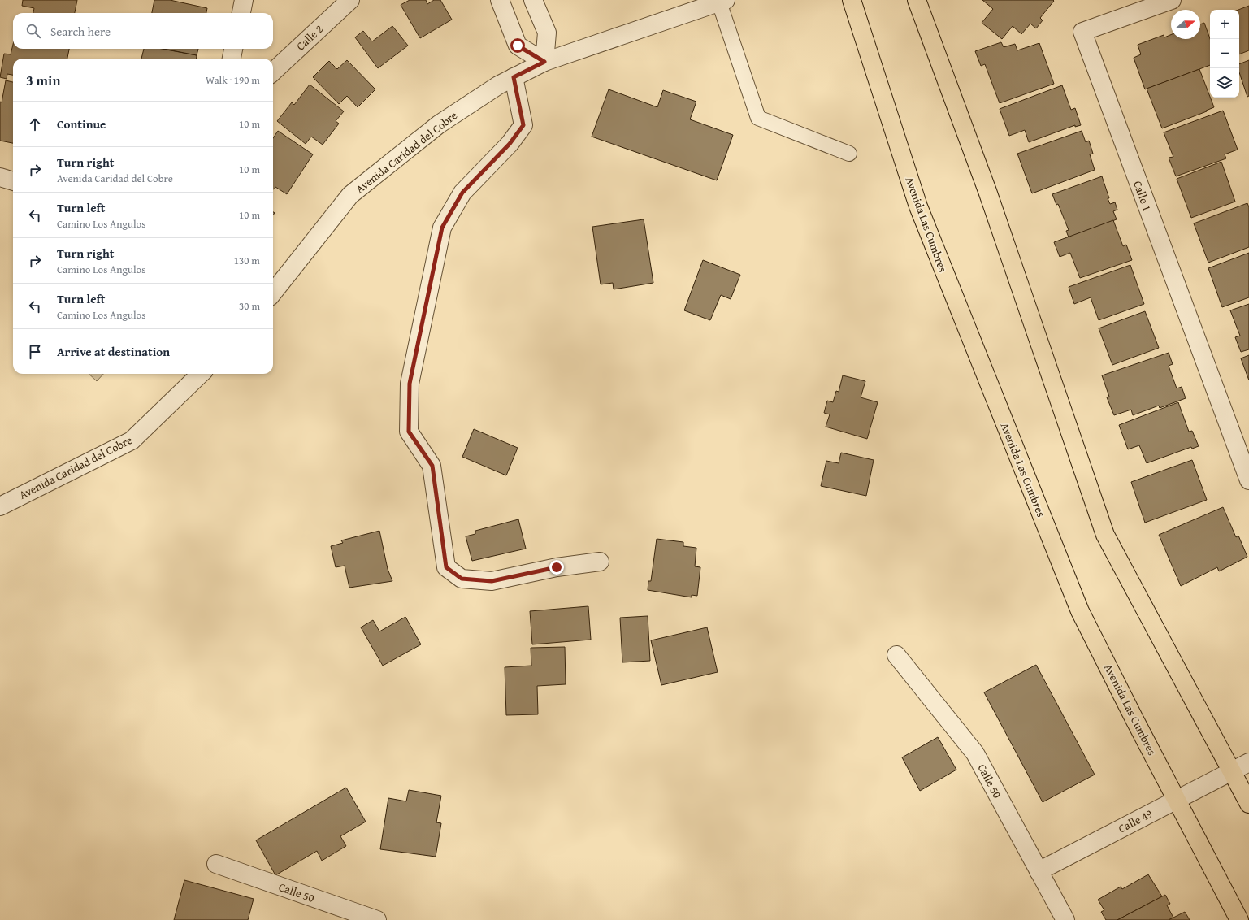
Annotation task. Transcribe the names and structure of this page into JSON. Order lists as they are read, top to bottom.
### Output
{
  "streets": {
    "highway": ["Avenida Las Cumbres"],
    "street": [
      "Calle 2",
      "Avenida Caridad del Cobre",
      "Calle 1",
      "Calle 50",
      "Calle 49"
    ]
  },
  "crossings": [
    ["Avenida Las Cumbres", "Calle 49"],
    ["Calle 50", "Calle 49"]
  ],
  "north": "right",
  "page": {
    "map_buttons": ["+", "−"],
    "search": "Search here",
    "heading": ["3 min", "Walk · 190 m"],
    "list": [
      ["Continue", "10 m"],
      ["Turn right", "Avenida Caridad del Cobre", "10 m"],
      ["Turn left", "Camino Los Angulos", "10 m"],
      ["Turn right", "Camino Los Angulos", "130 m"],
      ["Turn left", "Camino Los Angulos", "30 m"],
      "Arrive at destination"
    ]
  }
}
